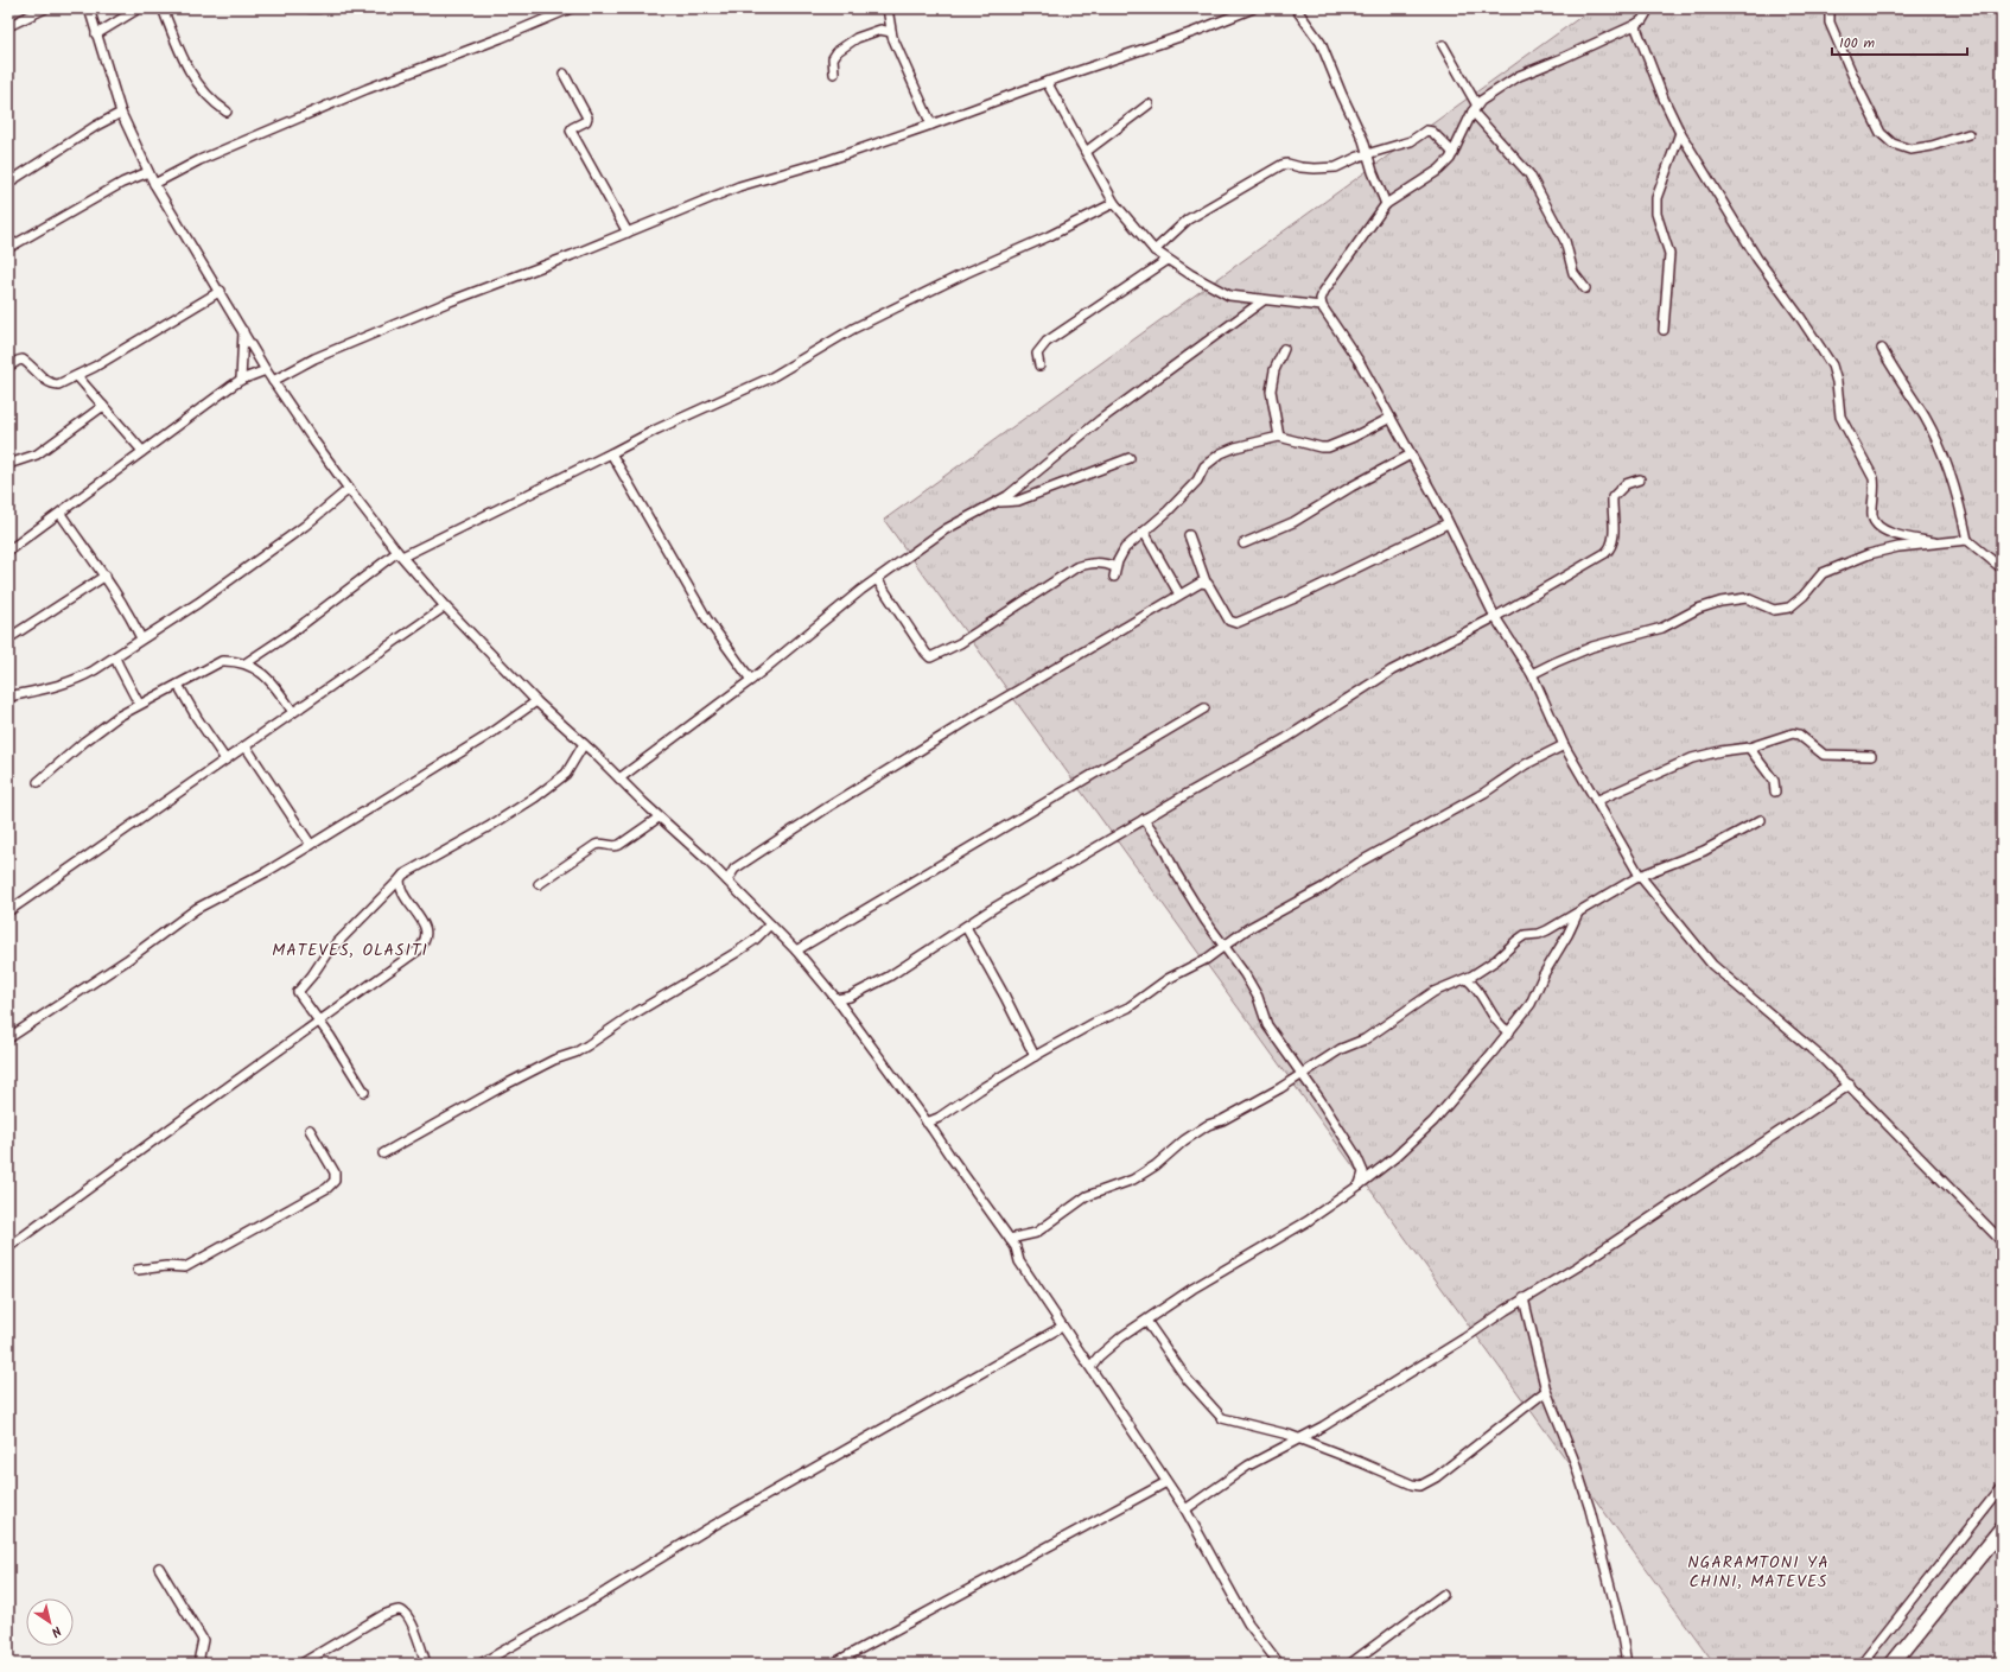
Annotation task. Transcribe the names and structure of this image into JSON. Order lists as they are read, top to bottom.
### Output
{
  "districts": ["MATEVES, OLASITI", "NGARAMTONI YA CHINI, MATEVES"],
  "scale_bar": "100 m",
  "north": "bottom right"
}
